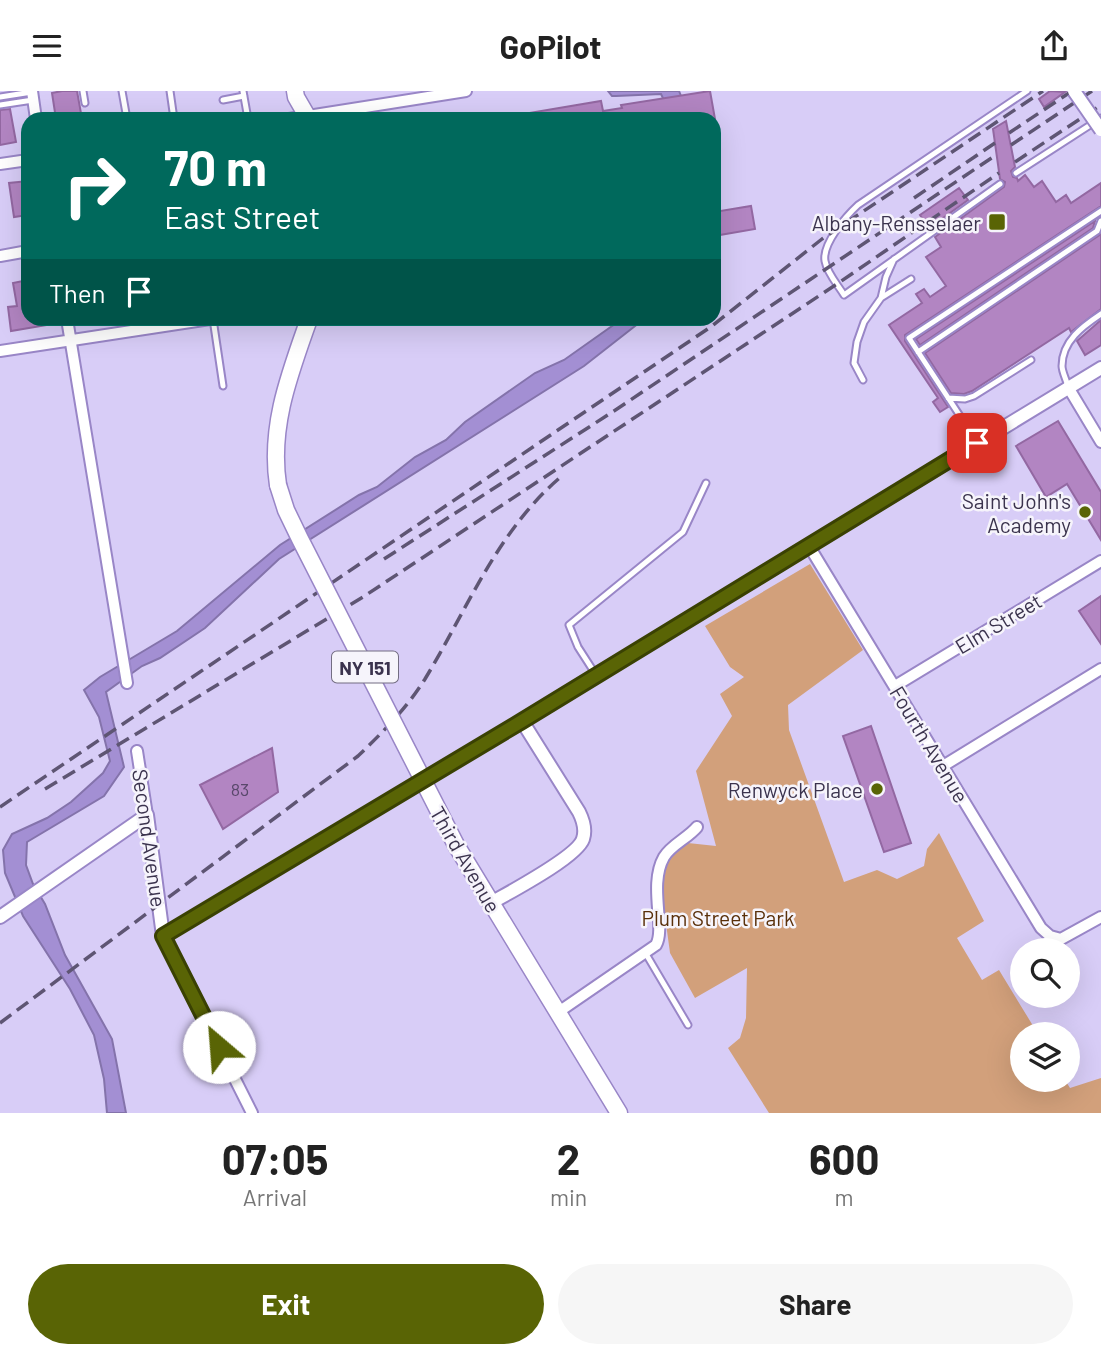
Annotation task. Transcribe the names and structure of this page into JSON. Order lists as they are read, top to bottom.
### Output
{
  "streets": {
    "main road": ["NY 151", "Third Avenue"],
    "street": ["Elm Street", "Fourth Avenue", "Second Avenue"]
  },
  "crossings": [
    ["Elm Street", "Fourth Avenue"]
  ],
  "parks": ["Plum Street Park"],
  "places": {
    "transit": ["Albany-Rensselaer"],
    "other": ["Saint John's Academy", "Renwyck Place"]
  },
  "house_numbers": ["83"],
  "page": {
    "header": "GoPilot",
    "turn": ["70 m", "East Street"],
    "then": "Then",
    "eta": [
      "07:05",
      "Arrival",
      "2",
      "min",
      "600",
      "m"
    ],
    "buttons": ["Exit", "Share"]
  }
}
